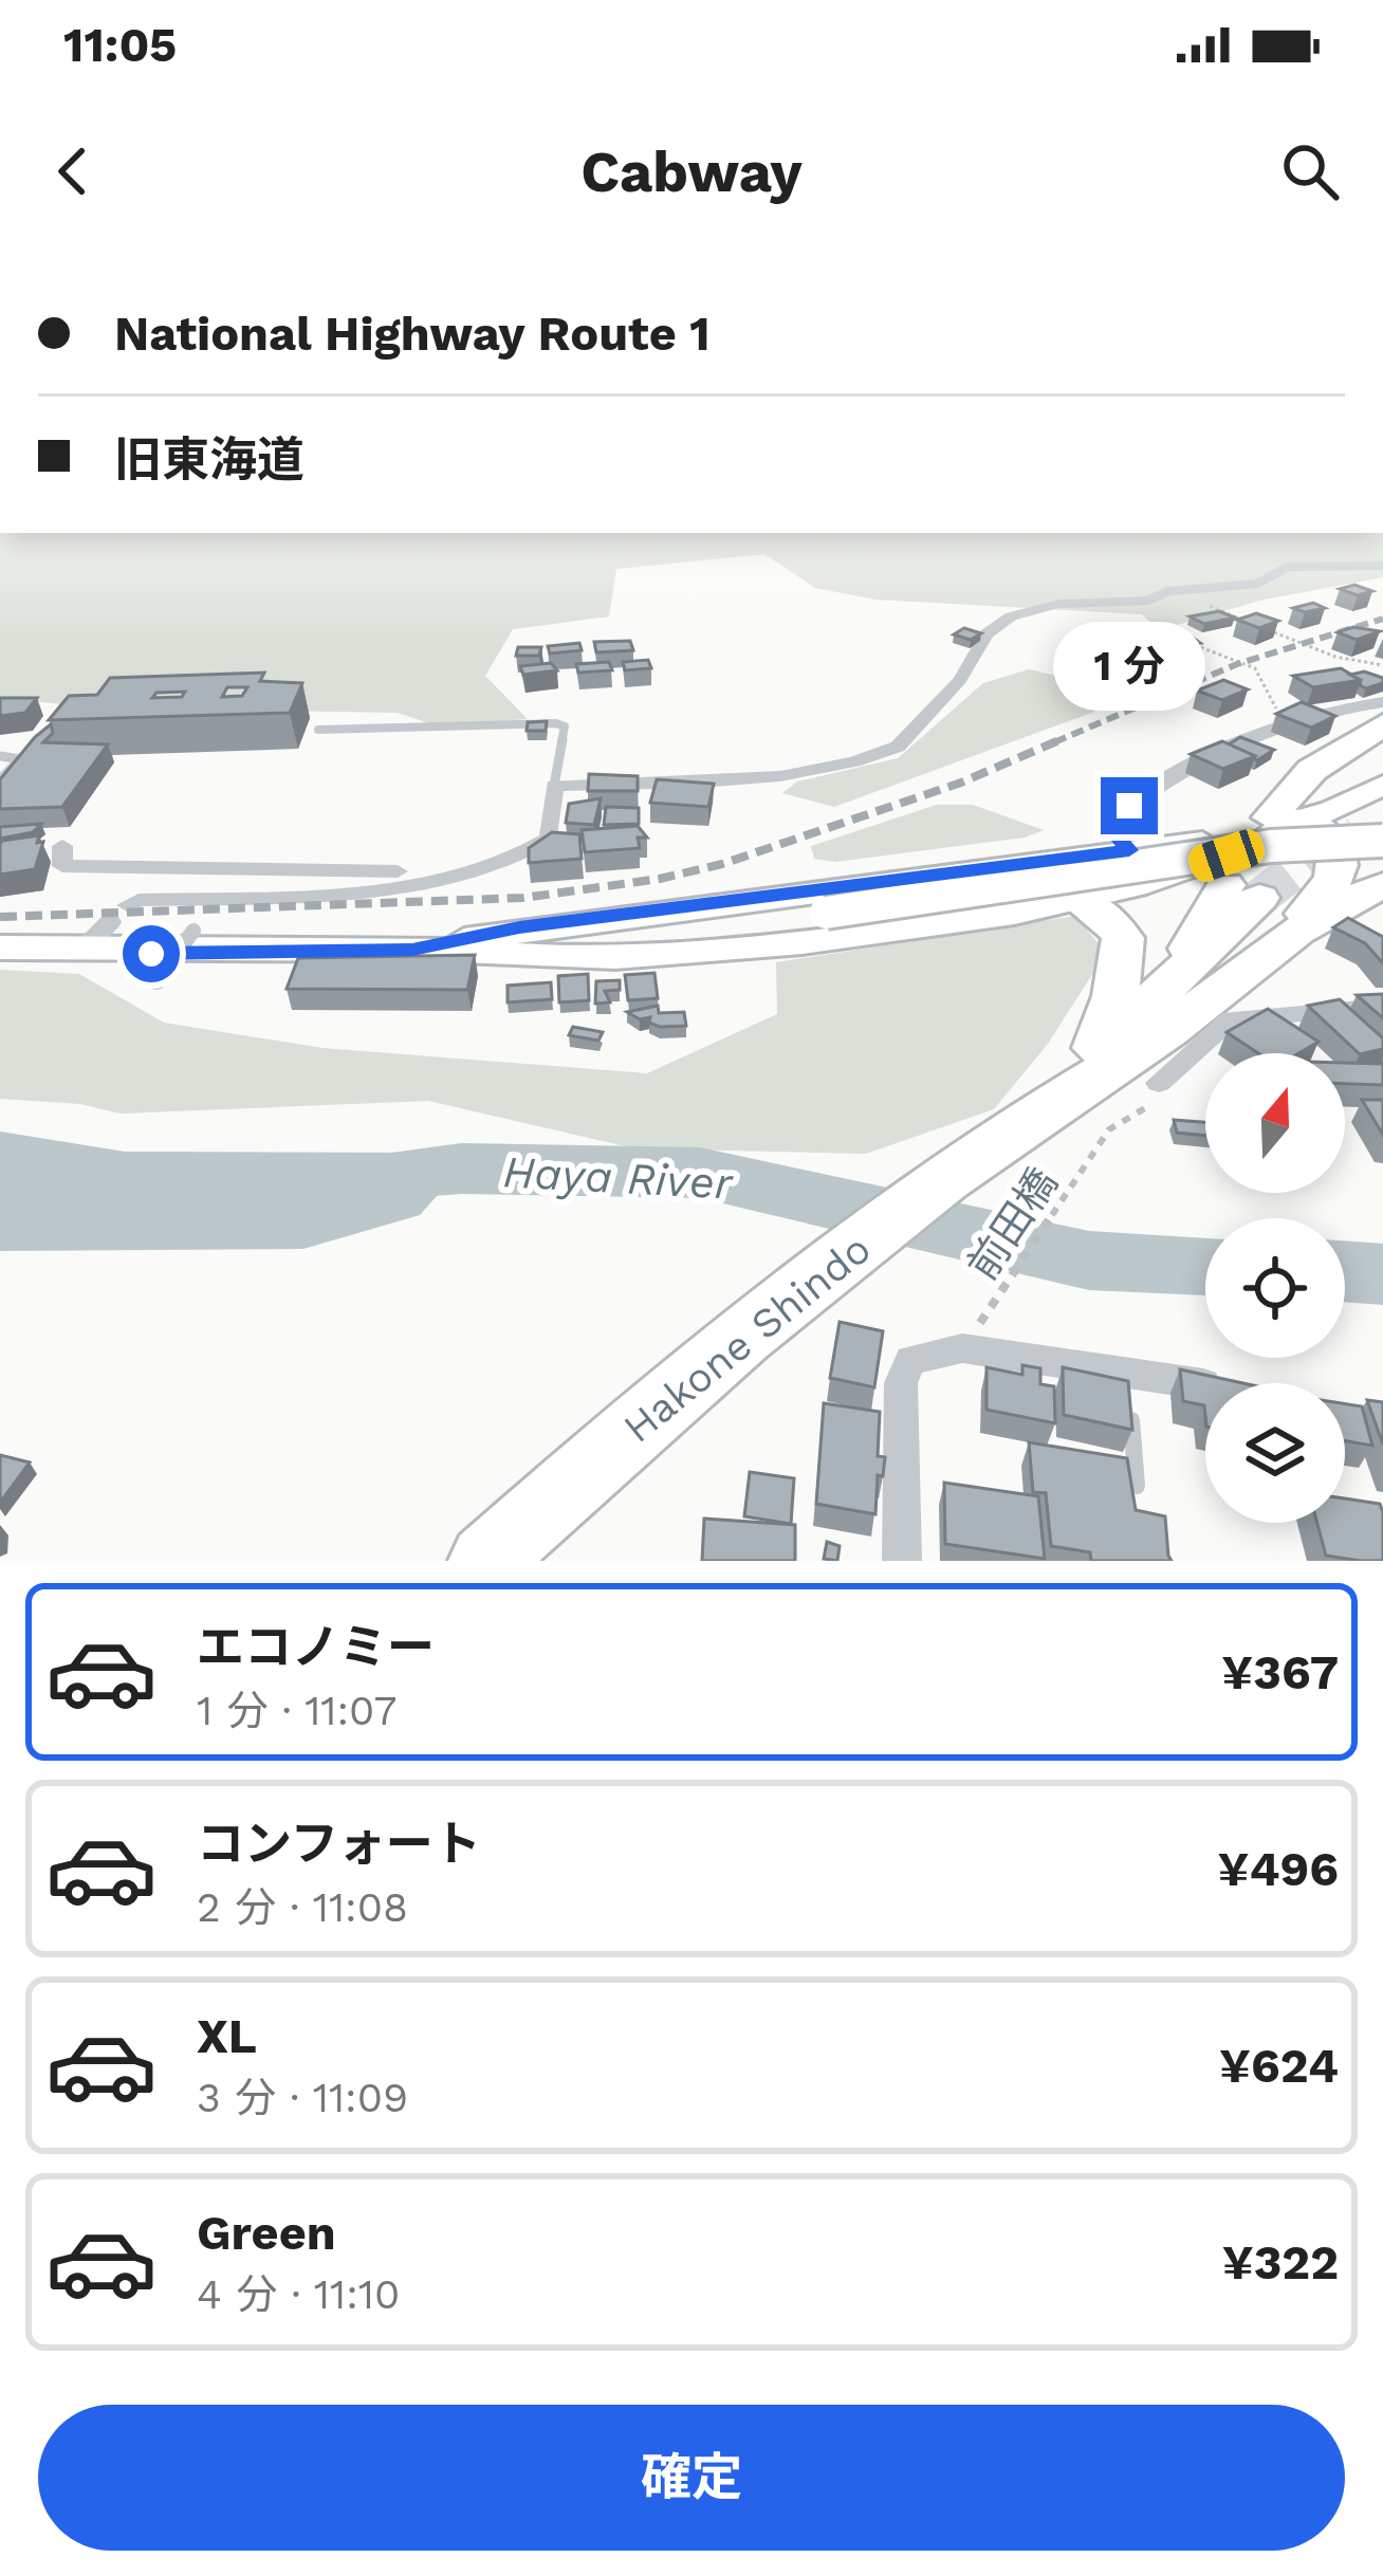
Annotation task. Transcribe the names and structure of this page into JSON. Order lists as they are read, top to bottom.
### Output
{
  "streets": {
    "highway": ["Hakone Shindo"],
    "path": ["前田橋"]
  },
  "water": ["Haya River"],
  "north": "top",
  "page": {
    "status": "11:05",
    "header": "Cabway",
    "banner": ["National Highway Route 1", "旧東海道"],
    "bubble": "1 分",
    "list": [
      {
        "name": "エコノミー",
        "note": "1 分 · 11:07",
        "value": "¥367"
      },
      {
        "name": "コンフォート",
        "note": "2 分 · 11:08",
        "value": "¥496"
      },
      {
        "name": "XL",
        "note": "3 分 · 11:09",
        "value": "¥624"
      },
      {
        "name": "Green",
        "note": "4 分 · 11:10",
        "value": "¥322"
      }
    ],
    "buttons": "確定"
  }
}
